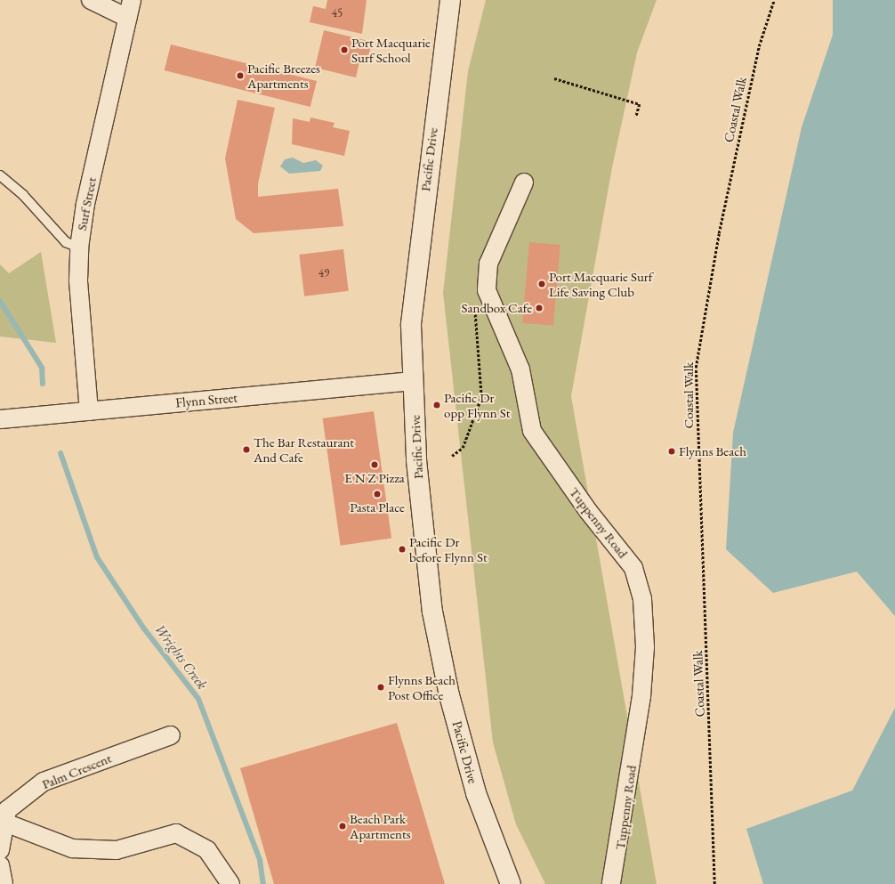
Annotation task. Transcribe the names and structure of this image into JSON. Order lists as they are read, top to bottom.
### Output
{
  "streets": {
    "street": [
      "Pacific Drive",
      "Surf Street",
      "Flynn Street",
      "Tuppenny Road",
      "Palm Crescent"
    ],
    "path": ["Coastal Walk"]
  },
  "crossings": [
    ["Pacific Drive", "Flynn Street"],
    ["Surf Street", "Flynn Street"]
  ],
  "water": ["Wrights Creek"],
  "places": [
    "Port Macquarie Surf School",
    "Pacific Breezes Apartments",
    "Port Macquarie Surf Life Saving Club",
    "Sandbox Cafe",
    "Pacific Dr opp Flynn St",
    "The Bar Restaurant And Cafe",
    "Flynns Beach",
    "E N Z Pizza",
    "Pasta Place",
    "Pacific Dr before Flynn St",
    "Flynns Beach Post Office",
    "Beach Park Apartments"
  ],
  "house_numbers": ["45", "49"]
}
